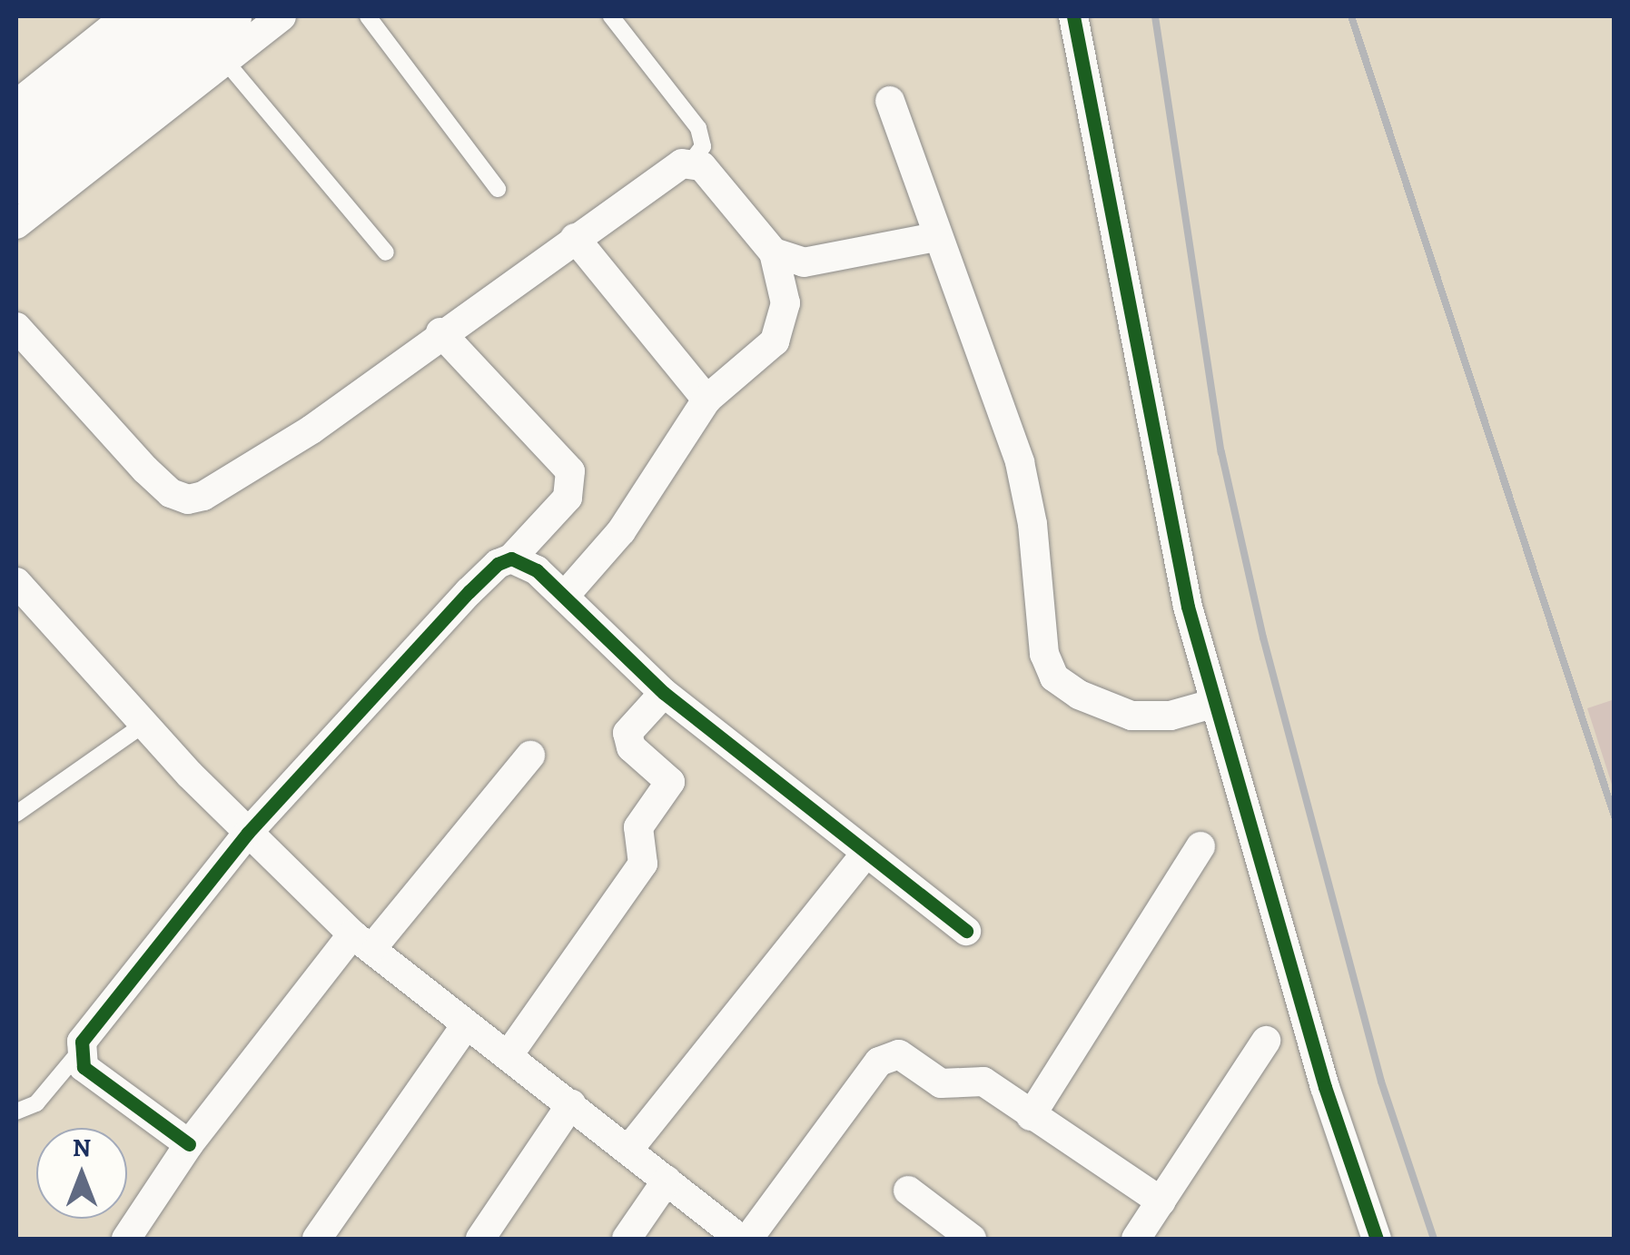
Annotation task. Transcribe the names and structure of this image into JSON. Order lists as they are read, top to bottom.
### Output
{
  "north": "top"
}
